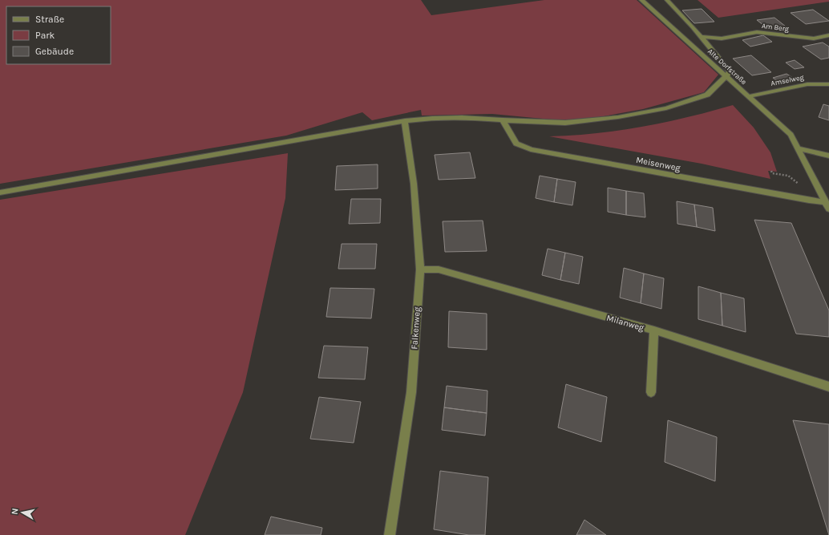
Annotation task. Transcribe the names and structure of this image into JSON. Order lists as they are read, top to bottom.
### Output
{
  "streets": {
    "street": [
      "Am Berg",
      "Alte Dorfstraße",
      "Amselweg",
      "Meisenweg",
      "Milanweg",
      "Falkenweg"
    ]
  },
  "crossings": [
    ["Alte Dorfstraße", "Amselweg"],
    ["Alte Dorfstraße", "Meisenweg"],
    ["Milanweg", "Falkenweg"]
  ],
  "legend": ["Straße", "Park", "Gebäude"],
  "north": "left"
}
